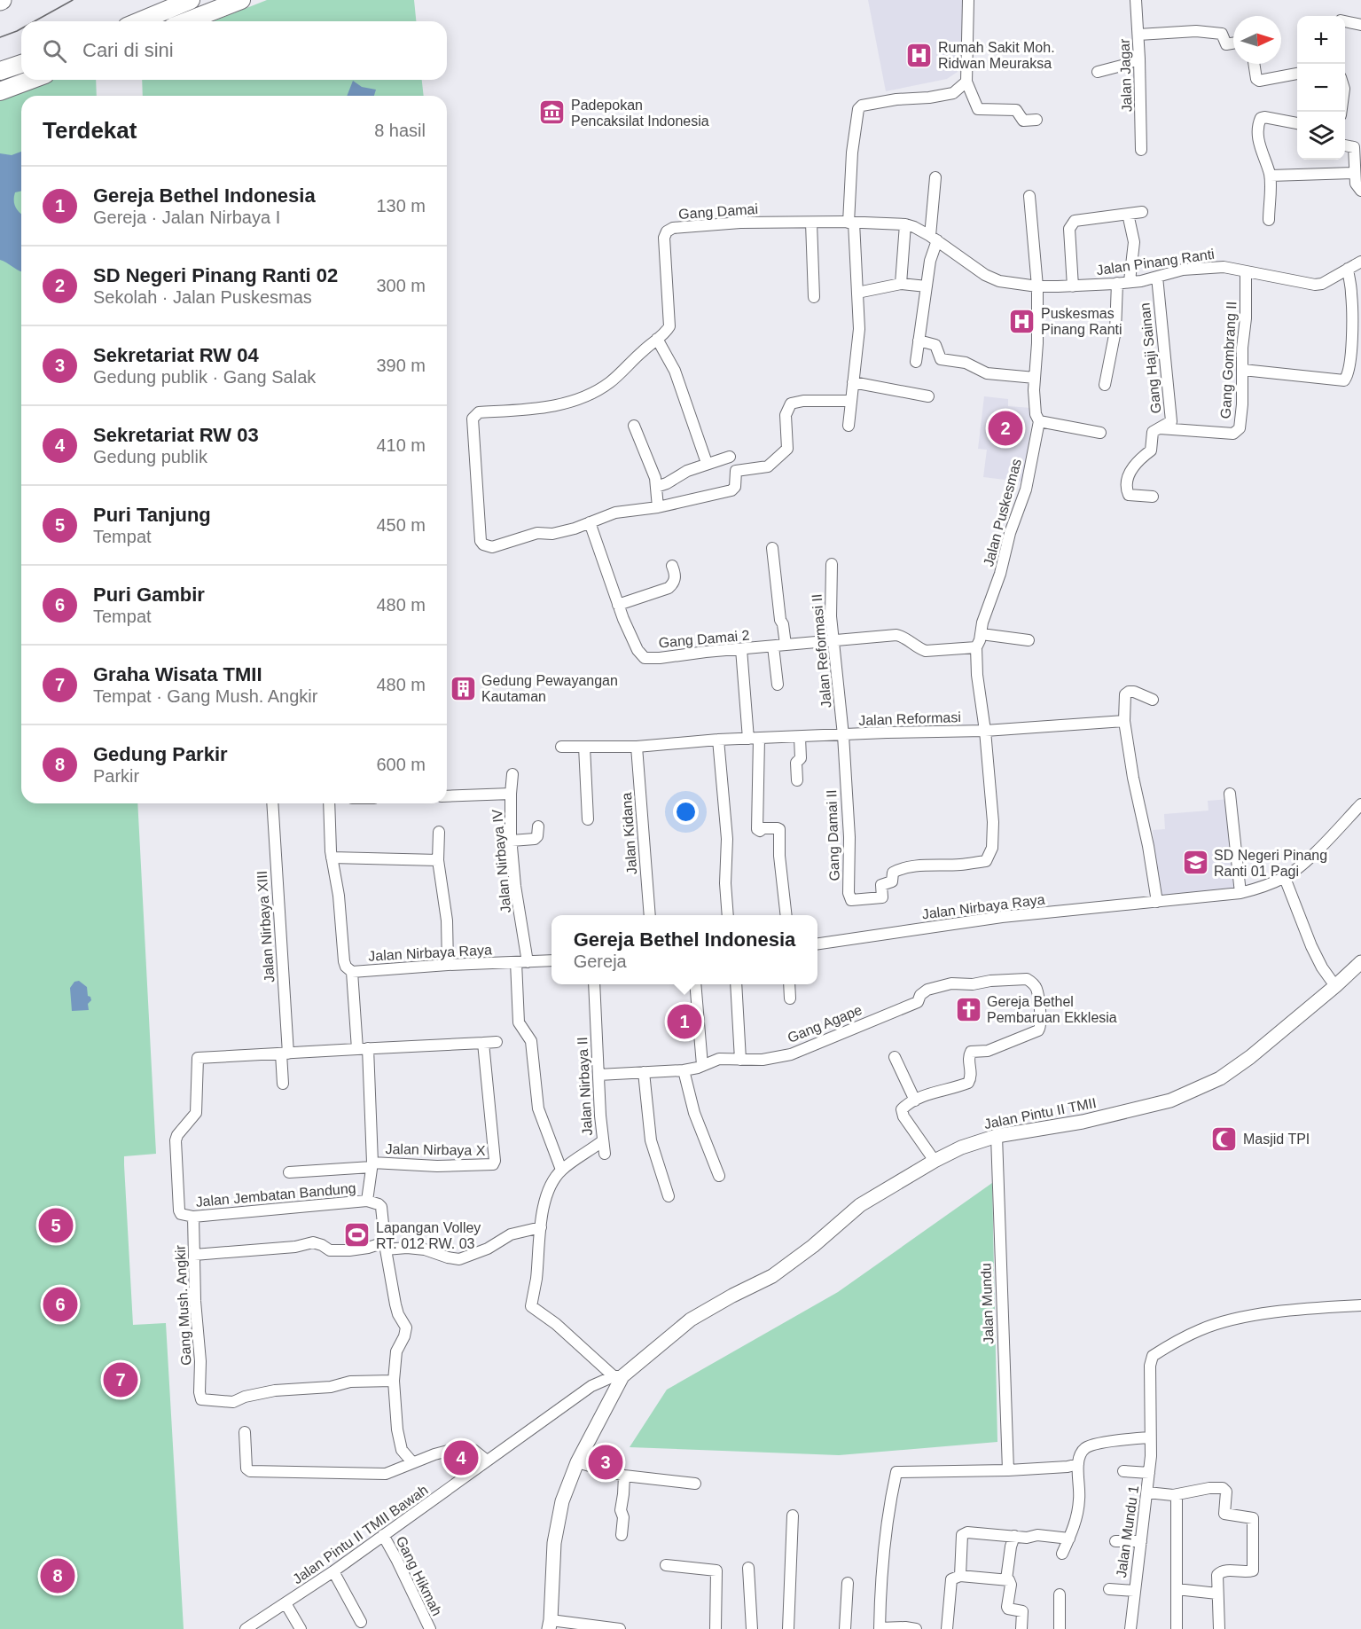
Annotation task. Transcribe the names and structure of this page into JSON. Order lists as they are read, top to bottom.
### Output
{
  "streets": {
    "street": [
      "Jalan Jagar",
      "Gang Damai",
      "Jalan Pinang Ranti",
      "Gang Haji Sainan",
      "Gang Gombrang II",
      "Jalan Puskesmas",
      "Gang Damai 2",
      "Jalan Reformasi II",
      "Jalan Reformasi",
      "Jalan Kidana",
      "Gang Damai II",
      "Jalan Nirbaya IV",
      "Jalan Nirbaya Raya",
      "Jalan Nirbaya XIII",
      "Gang Agape",
      "Jalan Nirbaya II",
      "Jalan Pintu II TMII",
      "Jalan Nirbaya X",
      "Jalan Jembatan Bandung",
      "Jalan Mundu",
      "Gang Mush. Angkir",
      "Jalan Mundu 1",
      "Jalan Pintu II TMII Bawah",
      "Gang Hikmah"
    ]
  },
  "crossings": [
    ["Gang Damai", "Jalan Pinang Ranti"],
    ["Jalan Pinang Ranti", "Gang Haji Sainan"],
    ["Jalan Pinang Ranti", "Gang Gombrang II"],
    ["Jalan Pinang Ranti", "Jalan Puskesmas"],
    ["Gang Haji Sainan", "Gang Gombrang II"],
    ["Jalan Puskesmas", "Gang Damai 2"],
    ["Gang Damai 2", "Jalan Reformasi II"],
    ["Jalan Reformasi II", "Jalan Reformasi"],
    ["Jalan Reformasi II", "Gang Damai II"],
    ["Jalan Reformasi", "Jalan Kidana"],
    ["Jalan Reformasi", "Gang Damai II"],
    ["Jalan Nirbaya IV", "Jalan Nirbaya Raya"],
    ["Jalan Nirbaya IV", "Jalan Nirbaya II"],
    ["Jalan Nirbaya Raya", "Jalan Nirbaya X"],
    ["Jalan Nirbaya Raya", "Jalan Jembatan Bandung"],
    ["Jalan Nirbaya XIII", "Jalan Jembatan Bandung"],
    ["Gang Agape", "Jalan Nirbaya II"],
    ["Jalan Pintu II TMII", "Jalan Mundu"],
    ["Jalan Pintu II TMII", "Jalan Pintu II TMII Bawah"],
    ["Jalan Jembatan Bandung", "Gang Mush. Angkir"],
    ["Jalan Pintu II TMII Bawah", "Gang Hikmah"]
  ],
  "places": {
    "hospital": ["Rumah Sakit Moh. Ridwan Meuraksa", "Puskesmas Pinang Ranti"],
    "museum": ["Padepokan Pencaksilat Indonesia"],
    "building": ["Gedung Pewayangan Kautaman"],
    "school or university": ["SD Negeri Pinang Ranti 01 Pagi"],
    "church": ["Gereja Bethel Pembaruan Ekklesia"],
    "mosque": ["Masjid TPI"],
    "sports": ["Lapangan Volley RT. 012 RW. 03"]
  },
  "north": "right",
  "page": {
    "map_buttons": ["+", "−"],
    "search": "Cari di sini",
    "heading": ["Terdekat", "8 hasil"],
    "list": [
      {
        "mark": "1",
        "name": "Gereja Bethel Indonesia",
        "note": "Gereja · Jalan Nirbaya I",
        "value": "130 m"
      },
      {
        "mark": "2",
        "name": "SD Negeri Pinang Ranti 02",
        "note": "Sekolah · Jalan Puskesmas",
        "value": "300 m"
      },
      {
        "mark": "3",
        "name": "Sekretariat RW 04",
        "note": "Gedung publik · Gang Salak",
        "value": "390 m"
      },
      {
        "mark": "4",
        "name": "Sekretariat RW 03",
        "note": "Gedung publik",
        "value": "410 m"
      },
      {
        "mark": "5",
        "name": "Puri Tanjung",
        "note": "Tempat",
        "value": "450 m"
      },
      {
        "mark": "6",
        "name": "Puri Gambir",
        "note": "Tempat",
        "value": "480 m"
      },
      {
        "mark": "7",
        "name": "Graha Wisata TMII",
        "note": "Tempat · Gang Mush. Angkir",
        "value": "480 m"
      },
      {
        "mark": "8",
        "name": "Gedung Parkir",
        "note": "Parkir",
        "value": "600 m"
      }
    ],
    "pins": [
      "2",
      "1",
      "5",
      "6",
      "7",
      "4",
      "3",
      "8"
    ],
    "popup": ["Gereja Bethel Indonesia", "Gereja"]
  }
}
